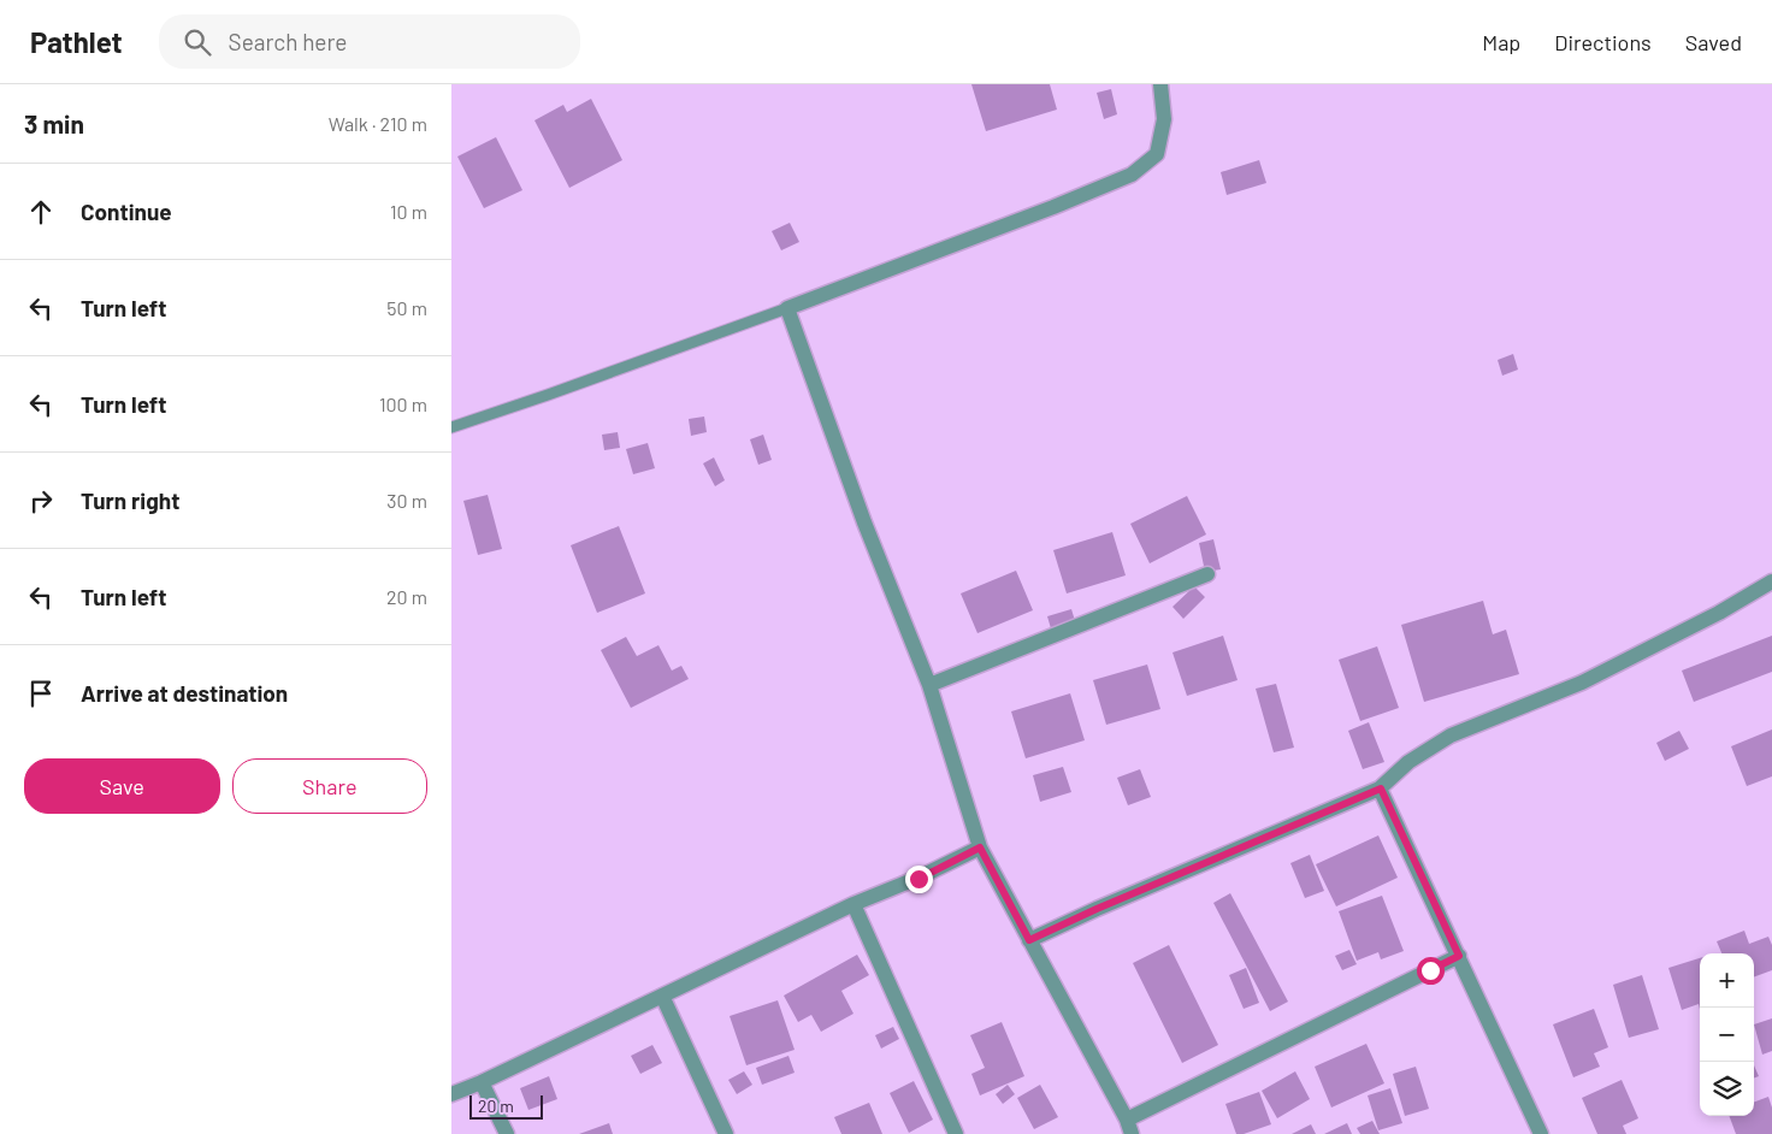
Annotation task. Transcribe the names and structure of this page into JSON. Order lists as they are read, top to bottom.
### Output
{
  "scale_bar": "20 m",
  "page": {
    "header": "Pathlet",
    "search": "Search here",
    "nav": ["Map", "Directions", "Saved"],
    "heading": ["3 min", "Walk · 210 m"],
    "list": [
      ["Continue", "10 m"],
      ["Turn left", "50 m"],
      ["Turn left", "100 m"],
      ["Turn right", "30 m"],
      ["Turn left", "20 m"],
      "Arrive at destination"
    ],
    "buttons": ["Save", "Share"],
    "map_buttons": ["+", "−"],
    "scale": "20 m"
  }
}
